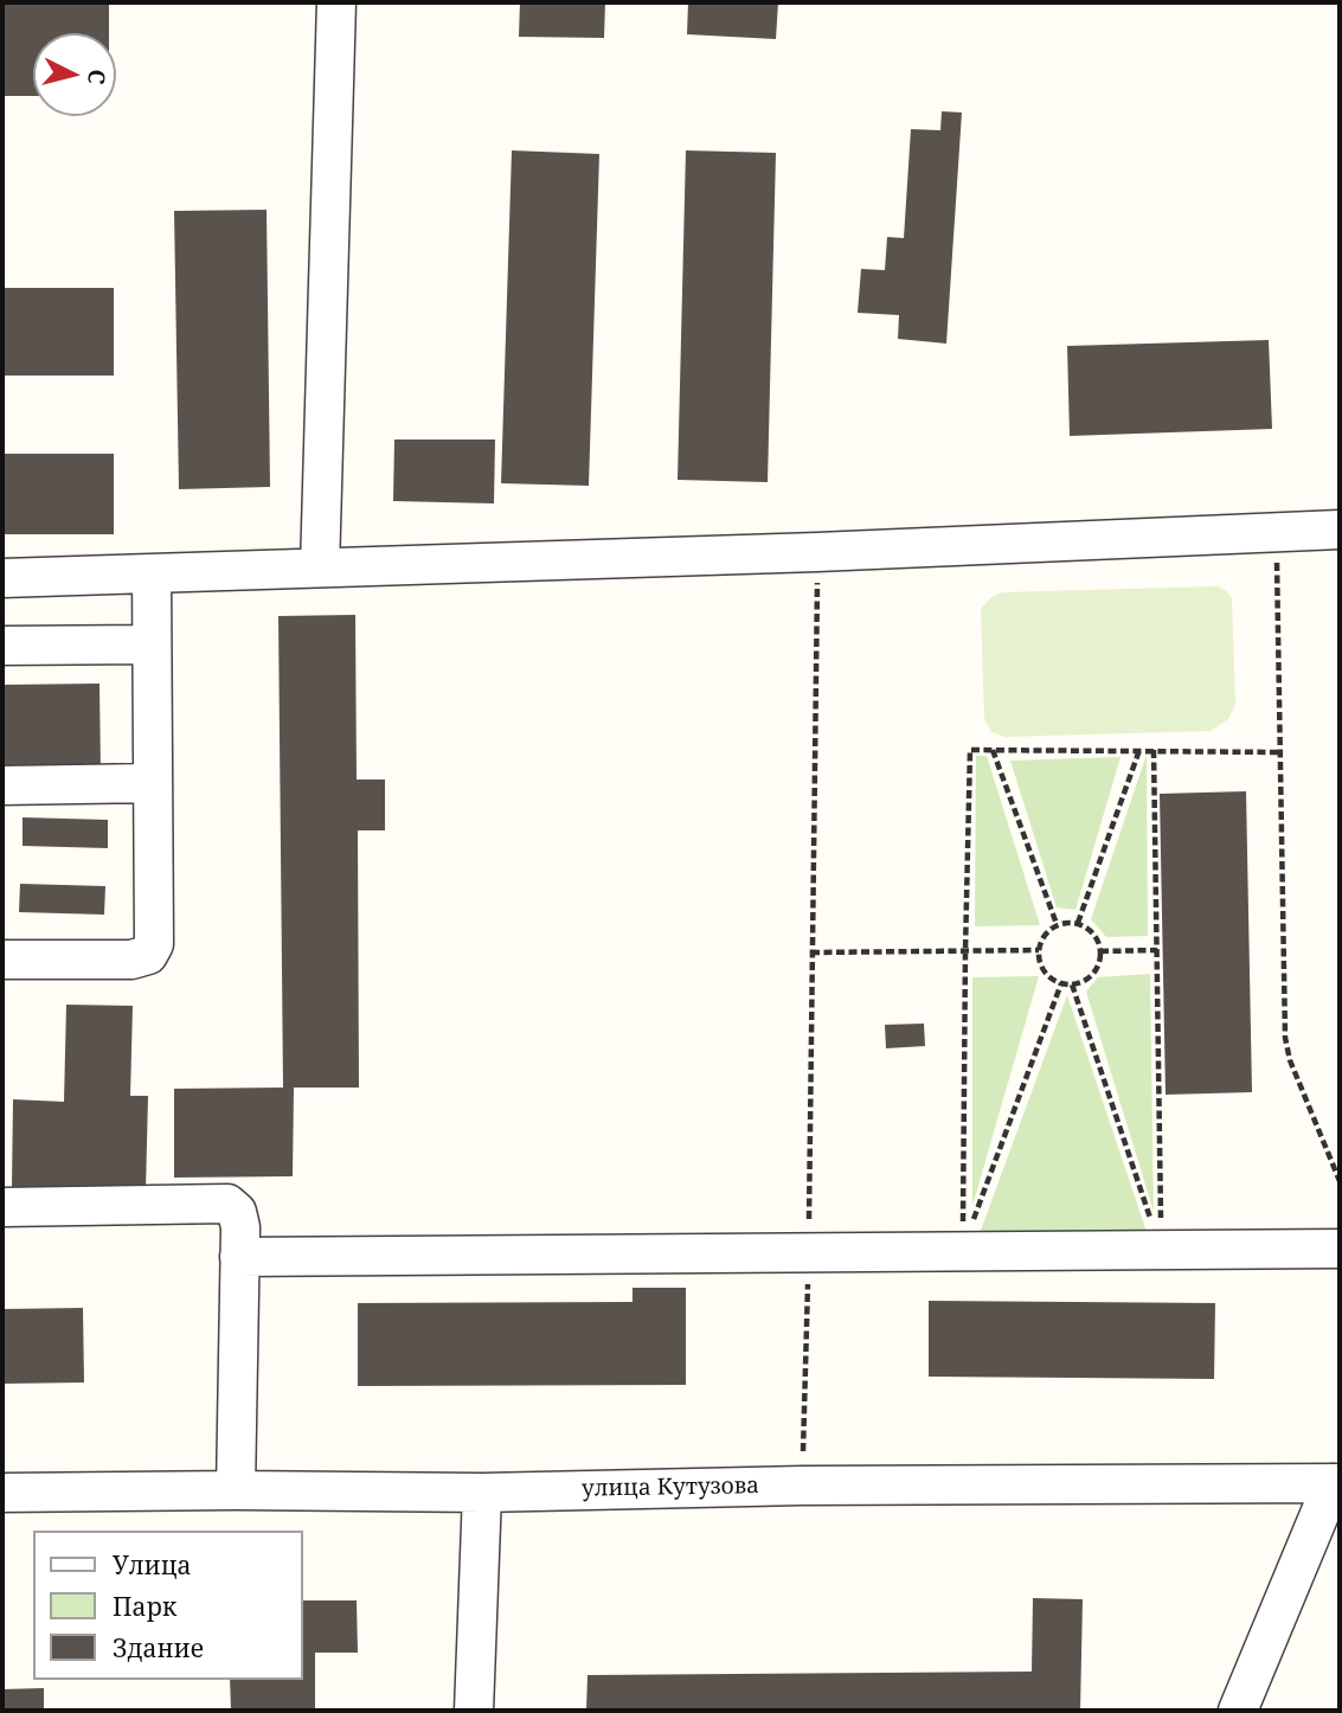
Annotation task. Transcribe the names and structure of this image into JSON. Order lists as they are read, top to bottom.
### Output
{
  "streets": {
    "street": ["улица Кутузова"]
  },
  "legend": ["Улица", "Парк", "Здание"],
  "north": "right"
}
